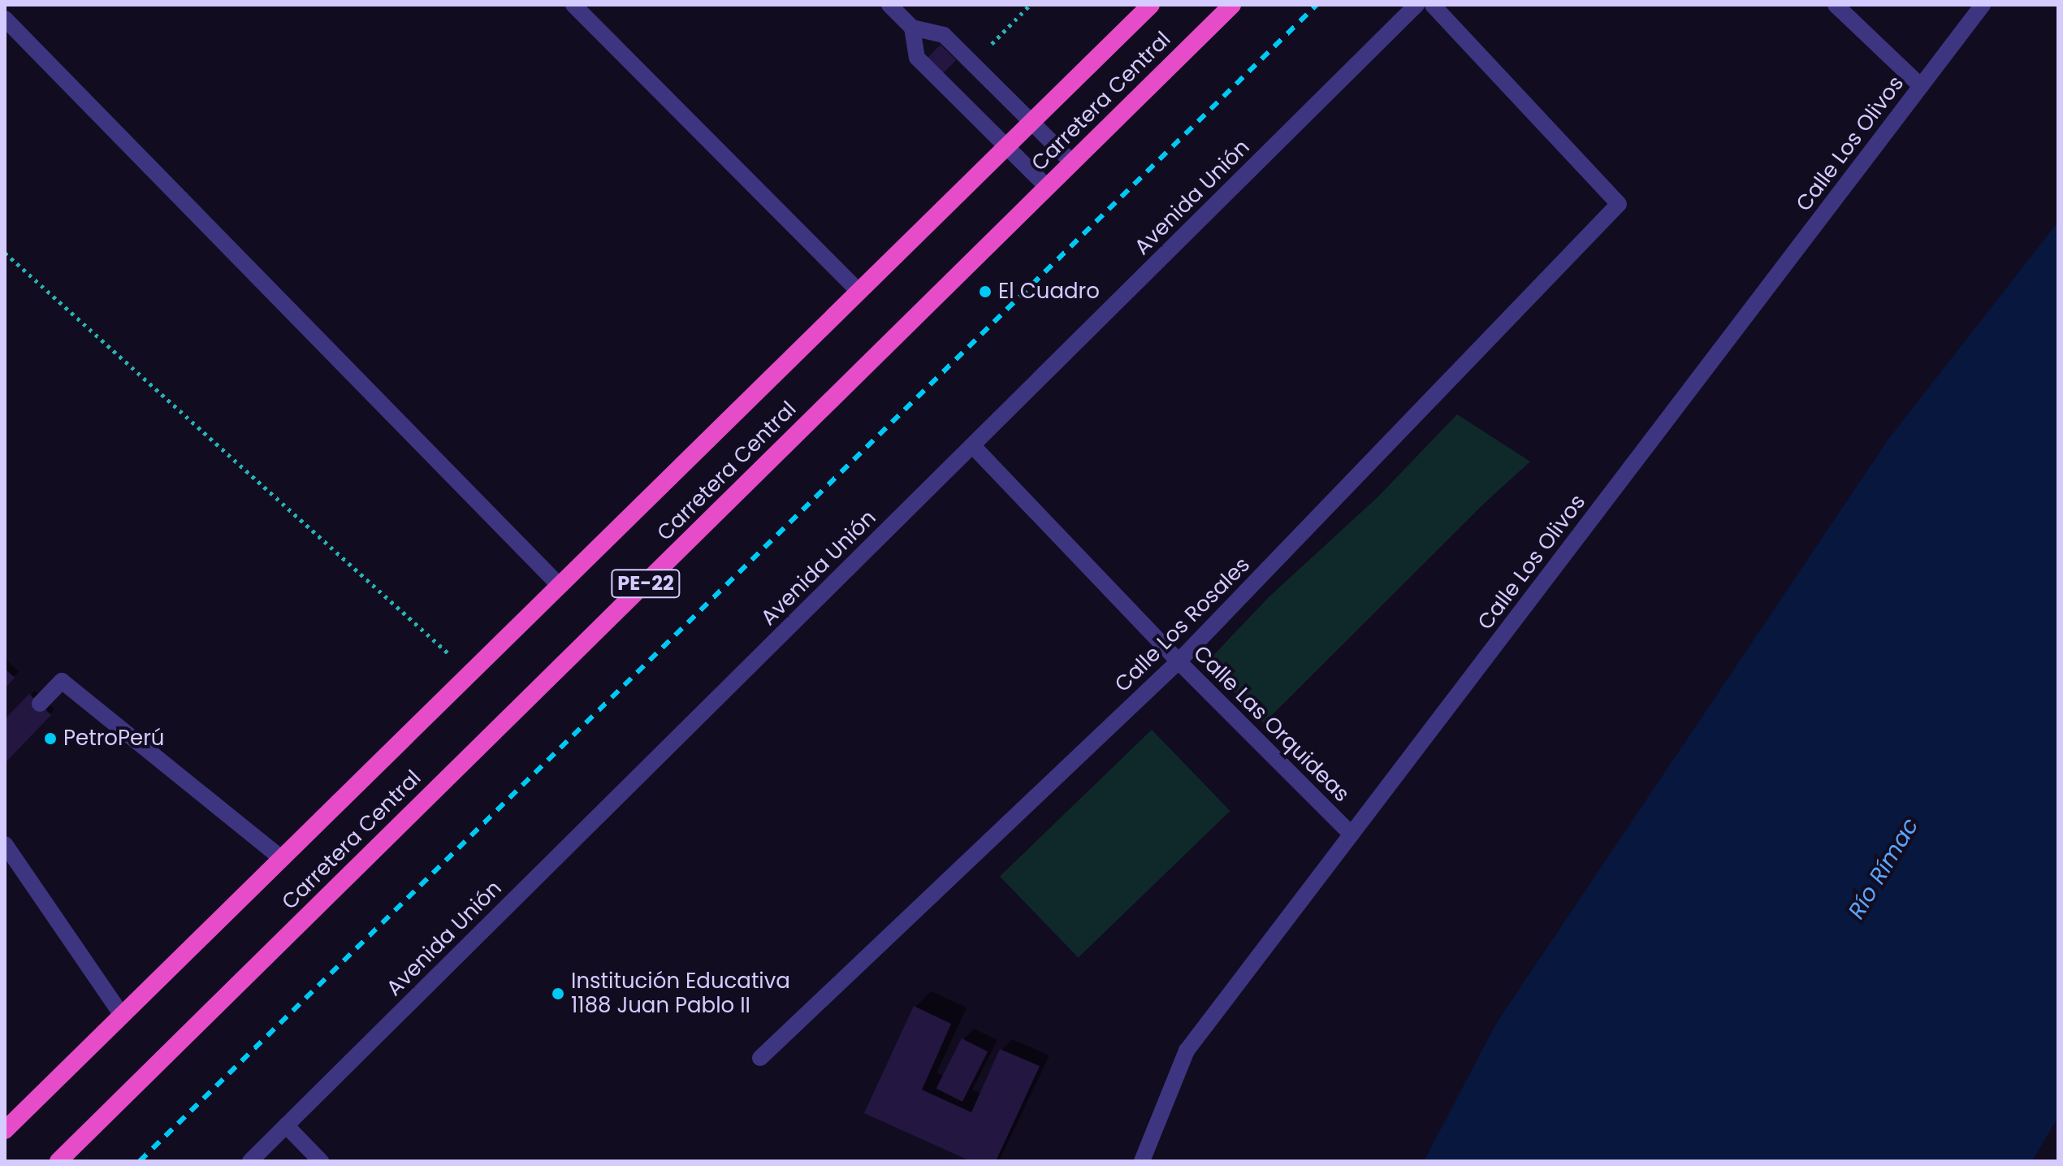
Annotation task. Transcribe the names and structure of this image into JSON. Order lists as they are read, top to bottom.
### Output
{
  "streets": {
    "highway": ["Carretera Central", "PE-22"],
    "street": [
      "Calle Los Olivos",
      "Avenida Unión",
      "Calle Los Rosales",
      "Calle Las Orquideas"
    ]
  },
  "crossings": [
    ["Calle Los Olivos", "Calle Las Orquideas"],
    ["Avenida Unión", "Calle Las Orquideas"],
    ["Calle Los Rosales", "Calle Las Orquideas"]
  ],
  "water": ["Río Rímac"],
  "places": ["El Cuadro", "PetroPerú", "Institución Educativa 1188 Juan Pablo II"]
}
